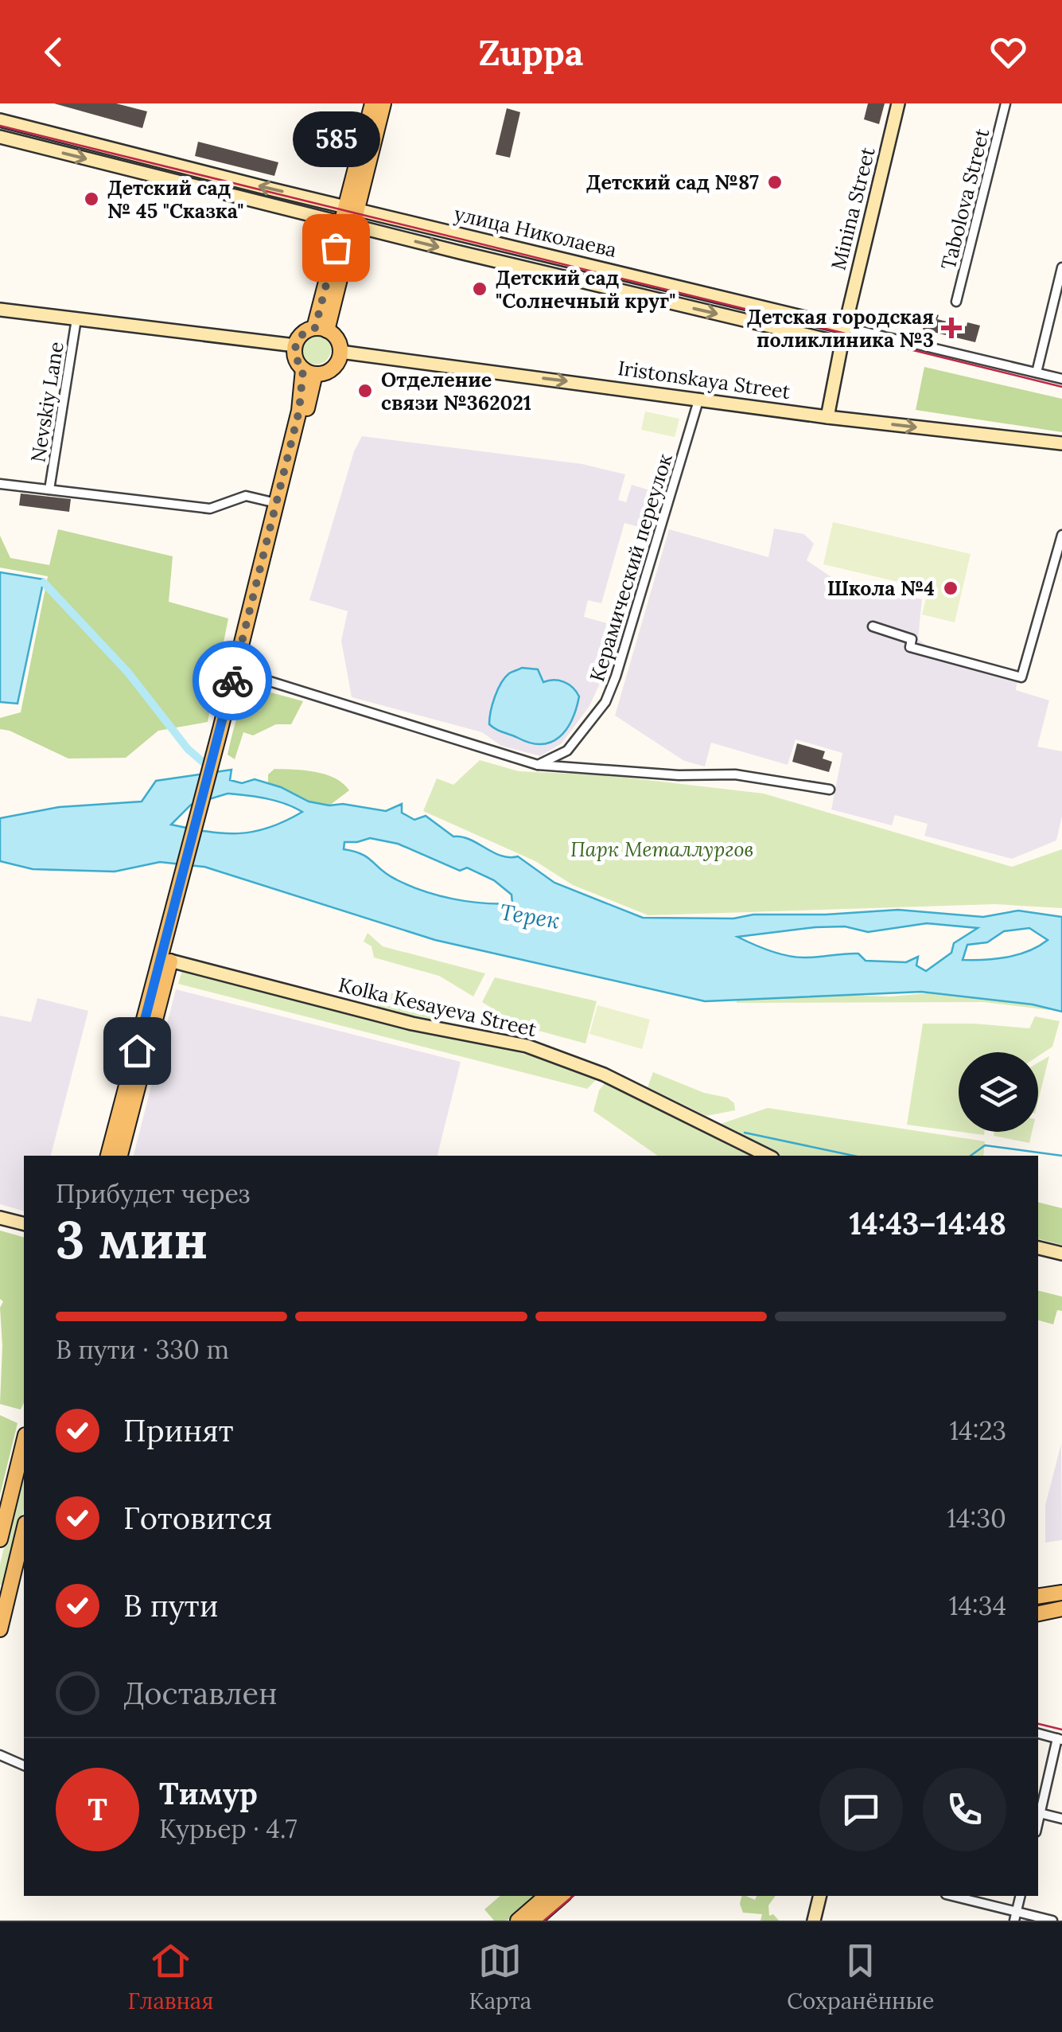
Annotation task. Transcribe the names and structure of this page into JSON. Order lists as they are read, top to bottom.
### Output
{
  "streets": {
    "street": [
      "Tabolova Street",
      "Minina Street",
      "улица Николаева",
      "Iristonskaya Street",
      "Nevskiy Lane",
      "Керамический переулок",
      "Kolka Kesayeva Street"
    ]
  },
  "crossings": [
    ["Minina Street", "улица Николаева"],
    ["Minina Street", "Iristonskaya Street"],
    ["Iristonskaya Street", "Керамический переулок"]
  ],
  "one_way": ["Iristonskaya Street"],
  "water": ["Терек"],
  "parks": ["Парк Металлургов"],
  "places": {
    "other": [
      "Детский сад №87",
      "Детский сад № 45 \"Сказка\"",
      "585",
      "Детский сад \"Солнечный круг\"",
      "Отделение связи №362021",
      "Школа №4"
    ],
    "health": ["Детская городская поликлиника №3"]
  },
  "page": {
    "header": "Zuppa",
    "bubble": "585",
    "heading": ["3 мин", "Прибудет через", "14:43–14:48"],
    "panel": ["Тимур", "Курьер · 4.7"],
    "bar": "В пути · 330 m",
    "list": [
      ["Принят", "14:23"],
      ["Готовится", "14:30"],
      ["В пути", "14:34"],
      "Доставлен"
    ],
    "round": "Т",
    "tabs": ["Главная", "Карта", "Сохранённые"]
  }
}
